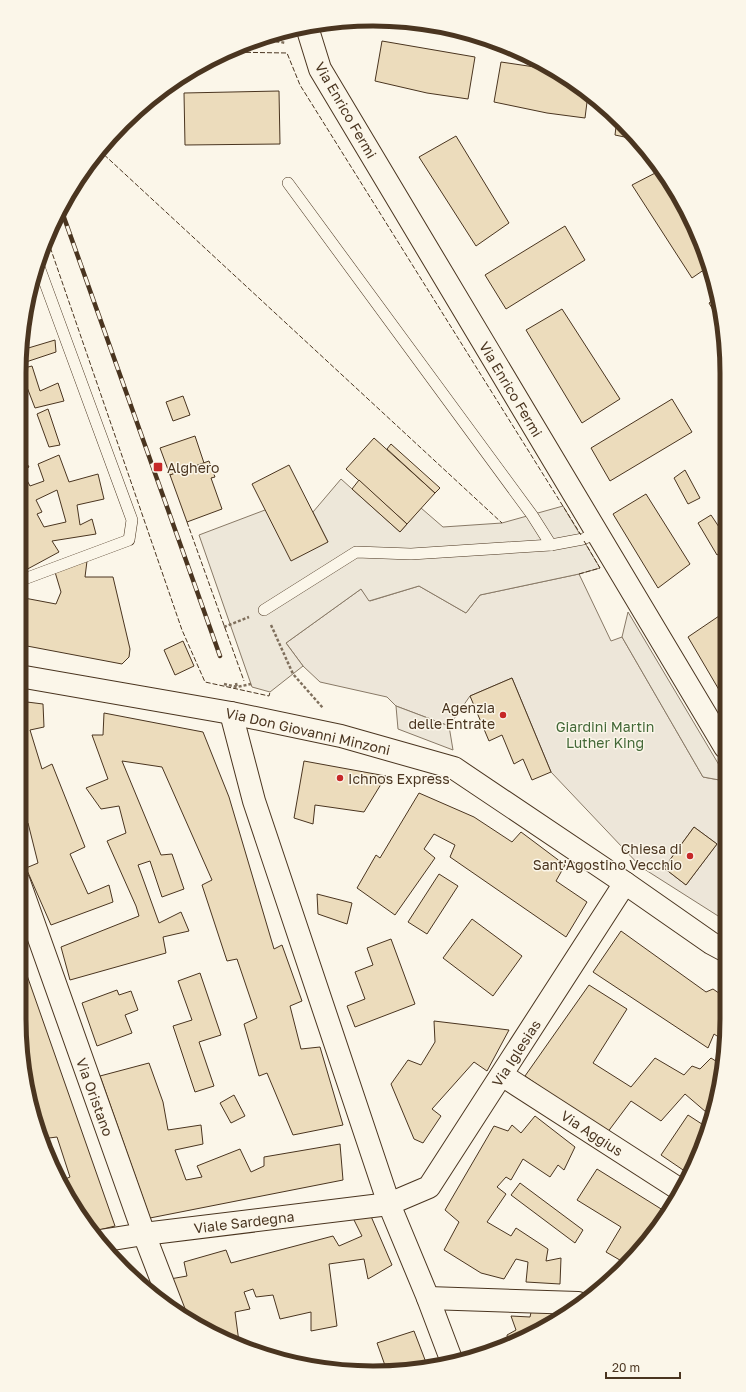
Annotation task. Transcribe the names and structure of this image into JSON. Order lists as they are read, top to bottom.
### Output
{
  "streets": {
    "street": [
      "Via Enrico Fermi",
      "Via Don Giovanni Minzoni",
      "Via Iglesias",
      "Via Oristano",
      "Via Aggius",
      "Viale Sardegna"
    ]
  },
  "crossings": [
    ["Via Don Giovanni Minzoni", "Via Iglesias"],
    ["Via Iglesias", "Via Aggius"],
    ["Via Iglesias", "Viale Sardegna"],
    ["Via Oristano", "Viale Sardegna"]
  ],
  "parks": ["Giardini Martin Luther King"],
  "places": {
    "transit": ["Alghero"],
    "other": ["Agenzia delle Entrate", "Ichnos Express", "Chiesa di Sant'Agostino Vecchio"]
  },
  "scale_bar": "20 m"
}
